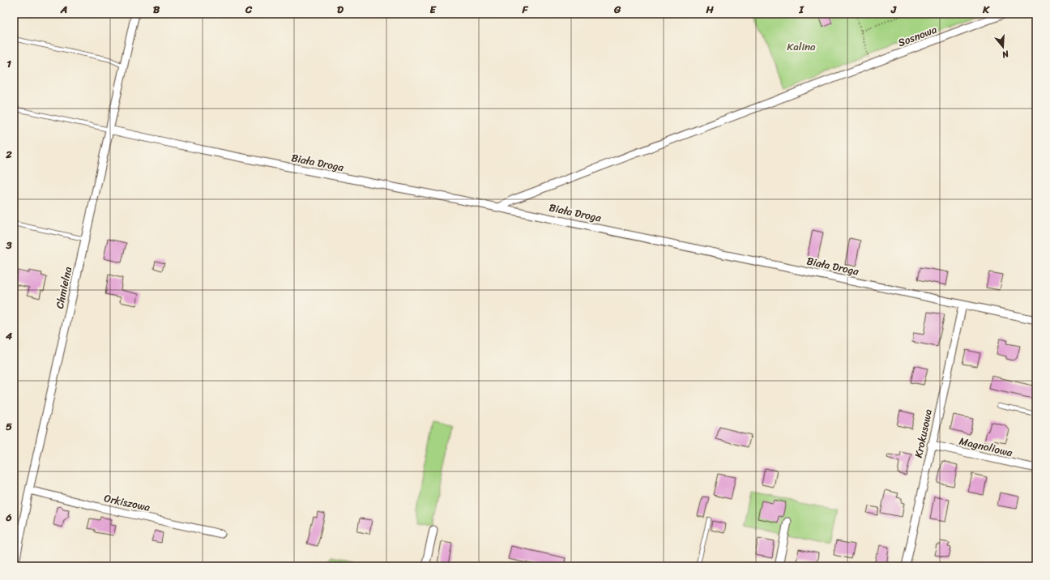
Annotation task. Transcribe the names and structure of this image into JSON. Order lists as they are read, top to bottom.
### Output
{
  "streets": {
    "street": [
      "Sosnowa",
      "Biała Droga",
      "Chmielna",
      "Krokusowa",
      "Magnoliowa",
      "Orkiszowa"
    ]
  },
  "crossings": [
    ["Sosnowa", "Biała Droga"],
    ["Biała Droga", "Chmielna"],
    ["Biała Droga", "Krokusowa"],
    ["Chmielna", "Orkiszowa"],
    ["Krokusowa", "Magnoliowa"]
  ],
  "parks": ["Kalina"],
  "north": "bottom",
  "grid": {
    "columns": [
      "A",
      "B",
      "C",
      "D",
      "E",
      "F",
      "G",
      "H",
      "I",
      "J",
      "K"
    ],
    "rows": [
      "1",
      "2",
      "3",
      "4",
      "5",
      "6"
    ]
  }
}
